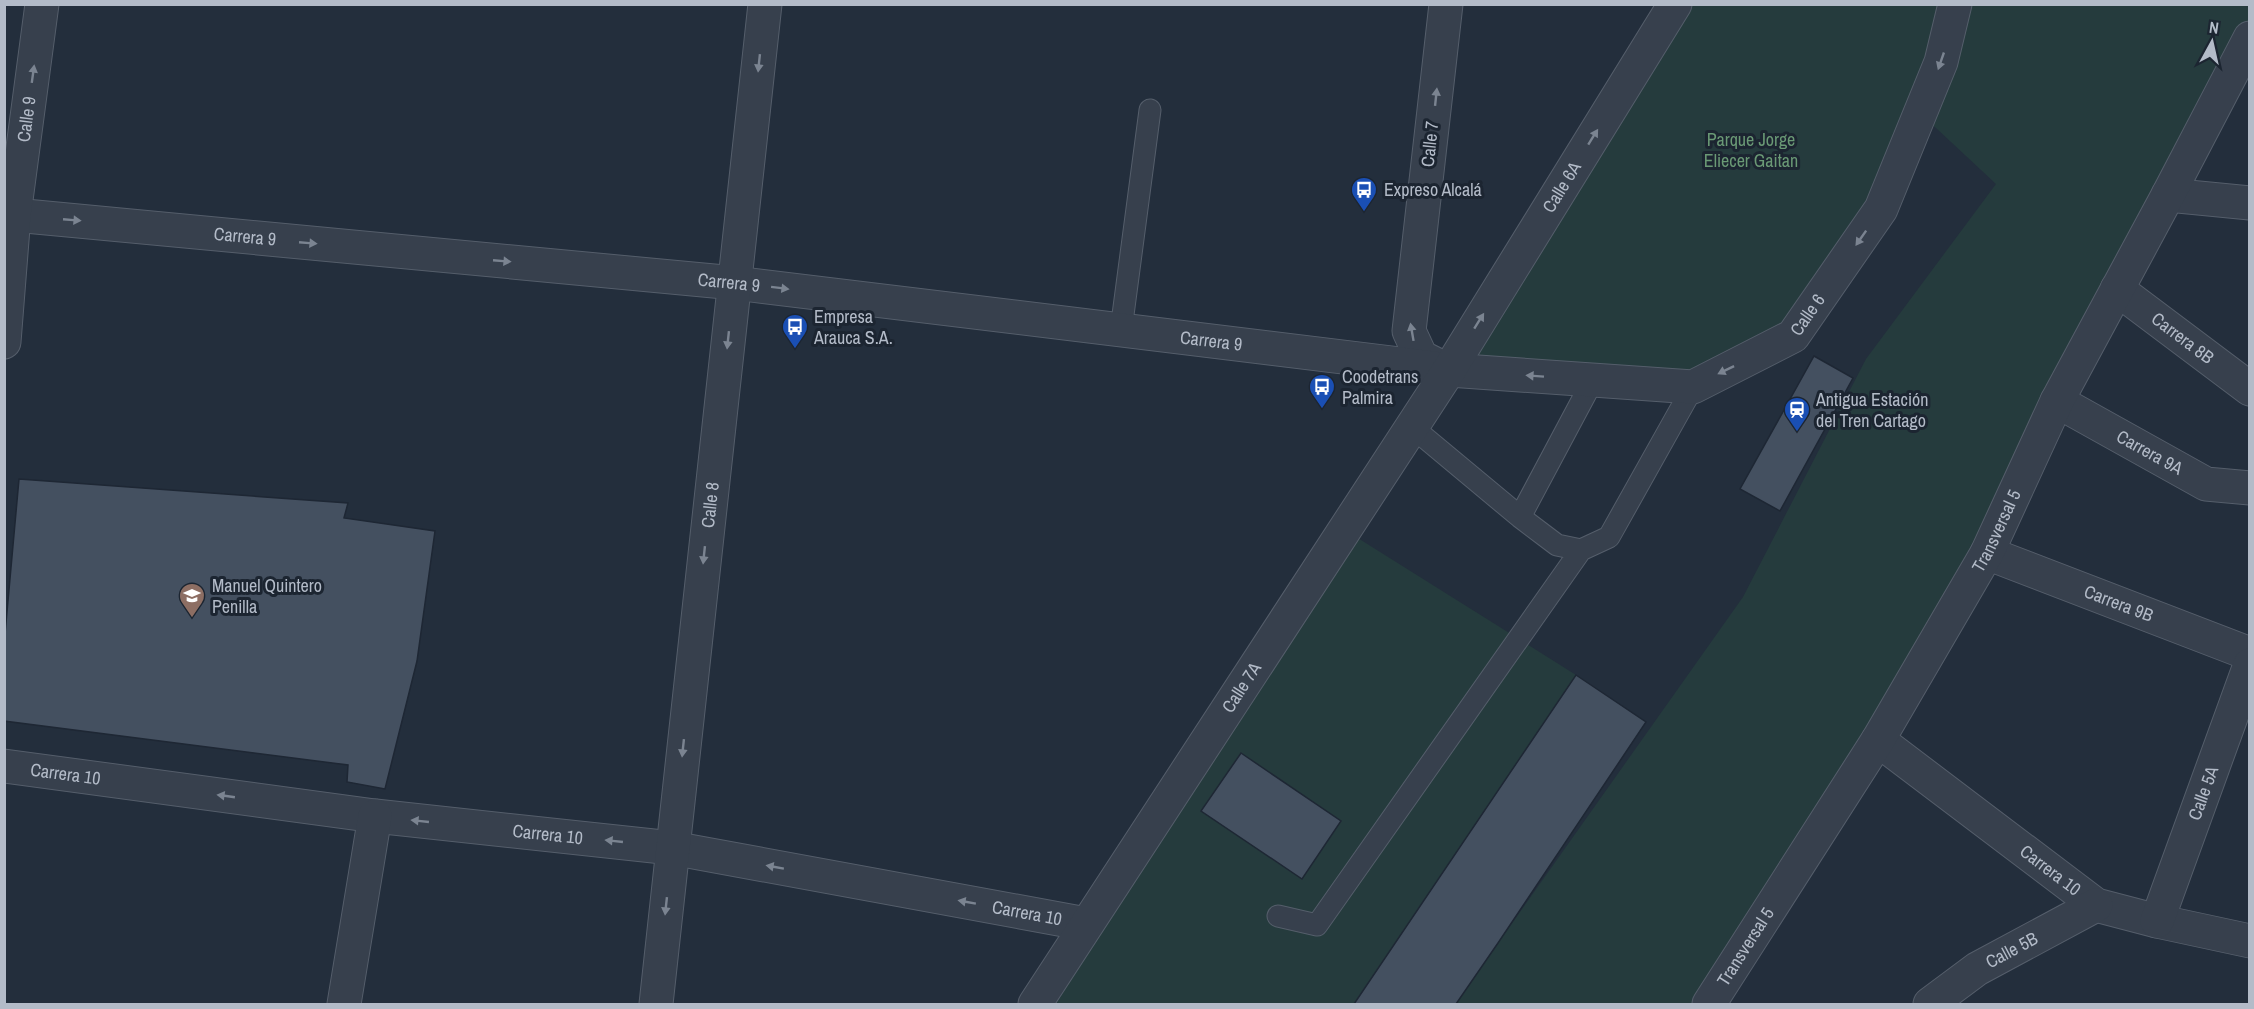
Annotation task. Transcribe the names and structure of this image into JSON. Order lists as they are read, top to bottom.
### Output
{
  "streets": {
    "street": [
      "Calle 9",
      "Calle 7",
      "Calle 6A",
      "Carrera 9",
      "Calle 6",
      "Carrera 8B",
      "Carrera 9A",
      "Calle 8",
      "Transversal 5",
      "Carrera 9B",
      "Calle 7A",
      "Carrera 10",
      "Calle 5A",
      "Calle 5B"
    ]
  },
  "crossings": [
    ["Calle 9", "Carrera 9"],
    ["Calle 7", "Calle 6A"],
    ["Calle 7", "Carrera 9"],
    ["Calle 7", "Calle 7A"],
    ["Calle 6A", "Carrera 9"],
    ["Calle 6A", "Calle 7A"],
    ["Carrera 9", "Calle 8"],
    ["Carrera 9", "Calle 7A"],
    ["Carrera 8B", "Transversal 5"],
    ["Carrera 9A", "Transversal 5"],
    ["Calle 8", "Carrera 10"],
    ["Transversal 5", "Carrera 9B"],
    ["Transversal 5", "Carrera 10"],
    ["Calle 7A", "Carrera 10"],
    ["Carrera 10", "Calle 5A"],
    ["Carrera 10", "Calle 5B"]
  ],
  "one_way": [
    "Calle 9",
    "Calle 7",
    "Calle 6A",
    "Carrera 9",
    "Calle 6",
    "Calle 8",
    "Carrera 10"
  ],
  "parks": ["Parque Jorge Eliecer Gaitan"],
  "places": {
    "bus stop": ["Expreso Alcalá", "Empresa Arauca S.A.", "Coodetrans Palmira"],
    "station": ["Antigua Estación del Tren Cartago"],
    "school or university": ["Manuel Quintero Penilla"]
  },
  "north": "top"
}
